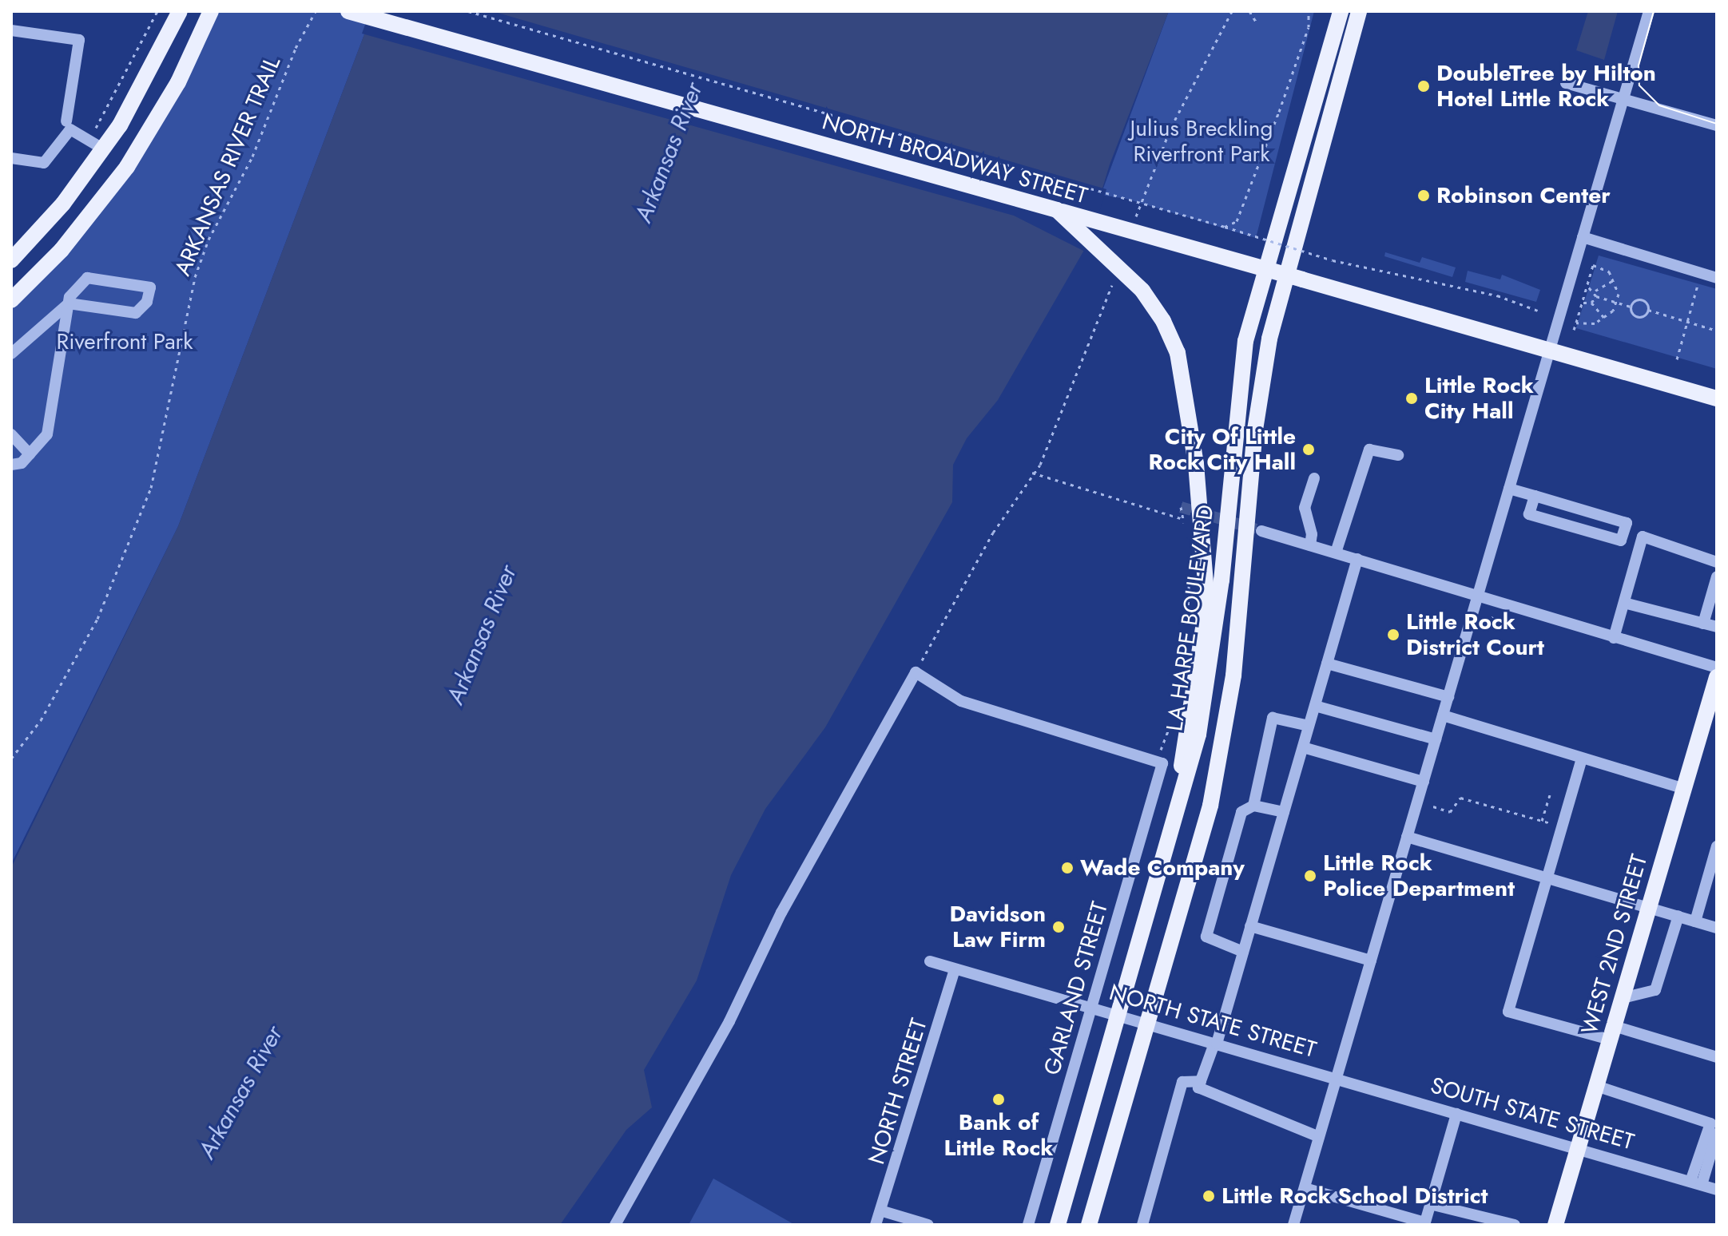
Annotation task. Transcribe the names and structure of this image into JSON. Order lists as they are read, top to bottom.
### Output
{
  "streets": {
    "main road": ["NORTH BROADWAY STREET", "LA HARPE BOULEVARD", "WEST 2ND STREET"],
    "street": [
      "GARLAND STREET",
      "NORTH STATE STREET",
      "NORTH STREET",
      "SOUTH STATE STREET"
    ],
    "path": ["ARKANSAS RIVER TRAIL"]
  },
  "crossings": [
    ["LA HARPE BOULEVARD", "NORTH STATE STREET"],
    ["WEST 2ND STREET", "SOUTH STATE STREET"],
    ["GARLAND STREET", "NORTH STATE STREET"],
    ["NORTH STATE STREET", "NORTH STREET"],
    ["NORTH STATE STREET", "SOUTH STATE STREET"]
  ],
  "water": ["Arkansas River"],
  "parks": ["Julius Breckling Riverfront Park", "Riverfront Park"],
  "places": [
    "DoubleTree by Hilton Hotel Little Rock",
    "Robinson Center",
    "Little Rock City Hall",
    "City Of Little Rock City Hall",
    "Little Rock District Court",
    "Wade Company",
    "Little Rock Police Department",
    "Davidson Law Firm",
    "Bank of Little Rock",
    "Little Rock School District"
  ]
}
